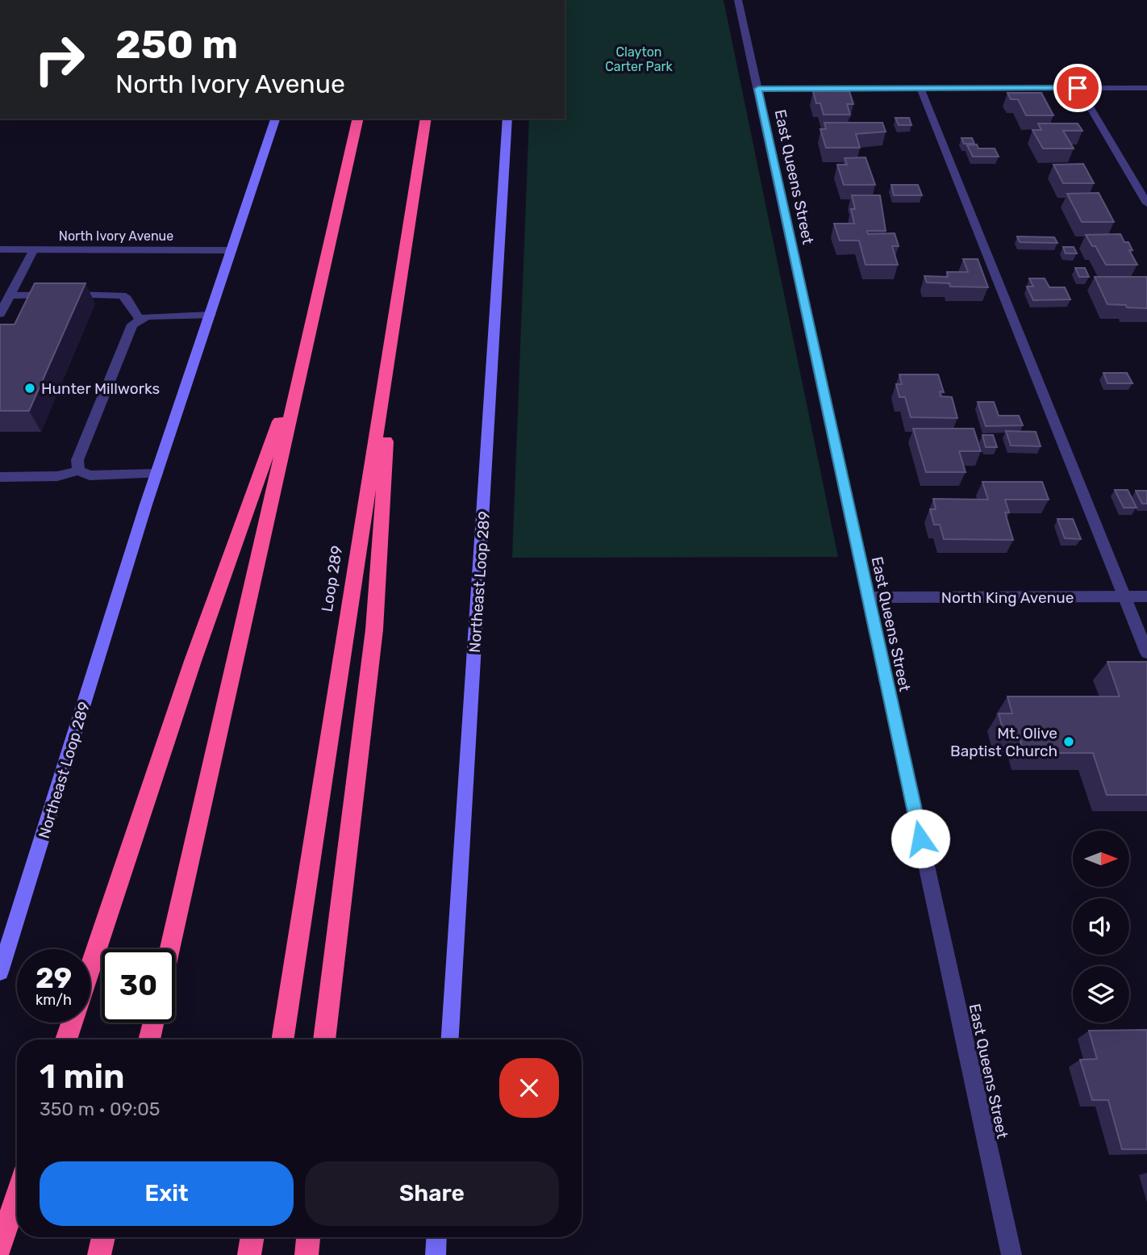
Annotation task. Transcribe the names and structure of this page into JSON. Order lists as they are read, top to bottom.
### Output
{
  "streets": {
    "highway": ["Loop 289"],
    "main road": ["Northeast Loop 289"],
    "street": ["East Queens Street", "North Ivory Avenue", "North King Avenue"]
  },
  "crossings": [
    ["East Queens Street", "North King Avenue"],
    ["North Ivory Avenue", "Northeast Loop 289"]
  ],
  "parks": ["Clayton Carter Park"],
  "places": ["Hunter Millworks", "Mt. Olive Baptist Church"],
  "north": "right",
  "page": {
    "turn": ["250 m", "North Ivory Avenue"],
    "speed": "29 km/h",
    "limit": "30",
    "heading": ["1 min", "350 m · 09:05"],
    "buttons": ["Exit", "Share"]
  }
}
